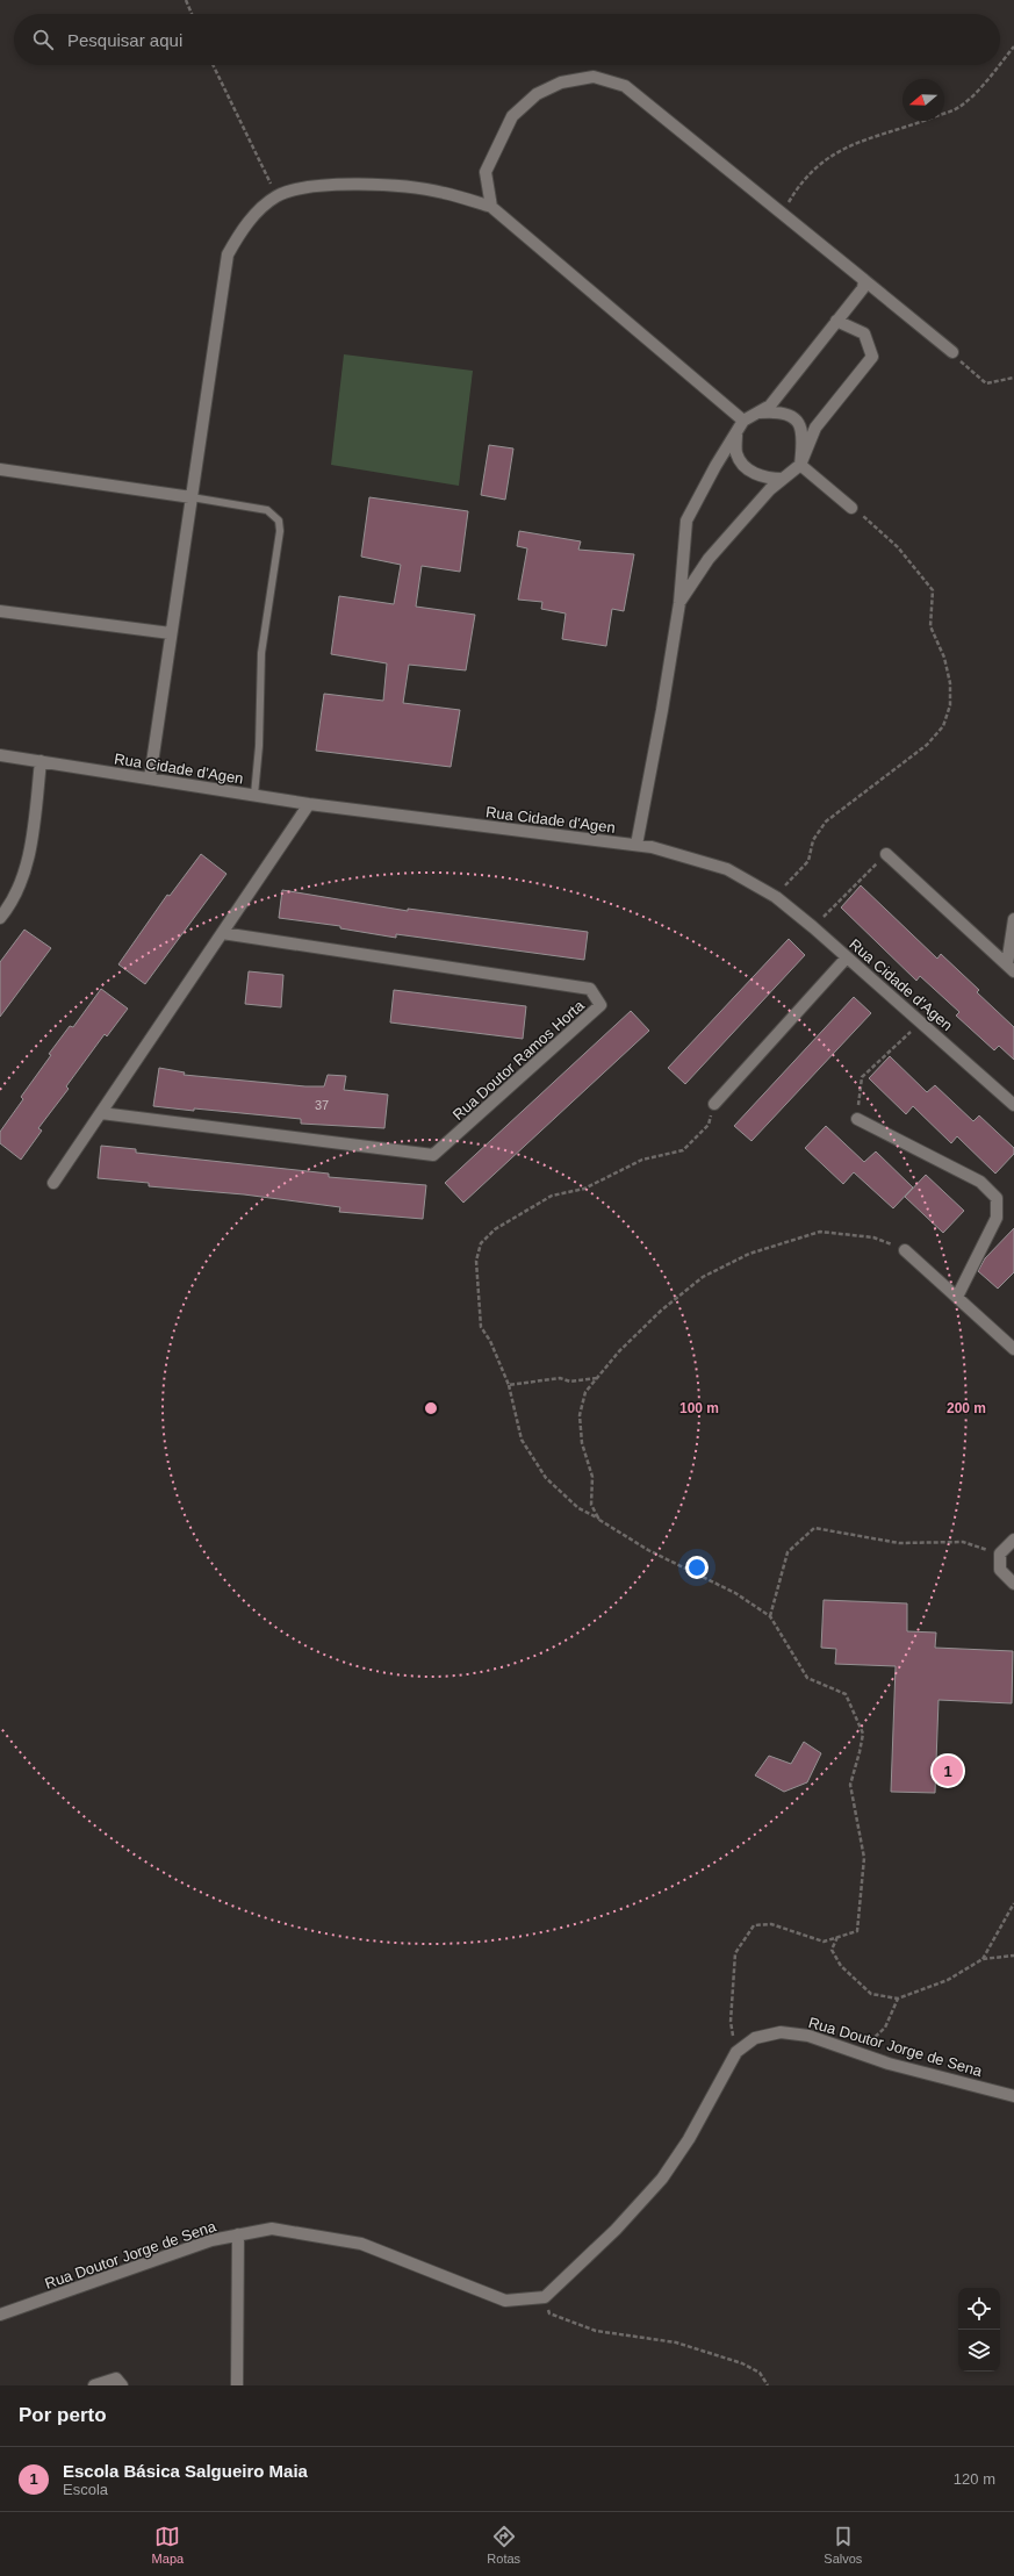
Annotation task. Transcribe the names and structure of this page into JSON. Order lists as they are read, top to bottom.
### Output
{
  "streets": {
    "street": ["Rua Cidade d'Agen", "Rua Doutor Ramos Horta", "Rua Doutor Jorge de Sena"]
  },
  "house_numbers": ["37"],
  "north": "left",
  "page": {
    "search": "Pesquisar aqui",
    "pins": "1",
    "heading": "Por perto",
    "list": [
      {
        "mark": "1",
        "name": "Escola Básica Salgueiro Maia",
        "note": "Escola",
        "value": "120 m"
      }
    ],
    "nav": ["Mapa", "Rotas", "Salvos"]
  },
  "rings": ["100 m", "200 m"]
}
